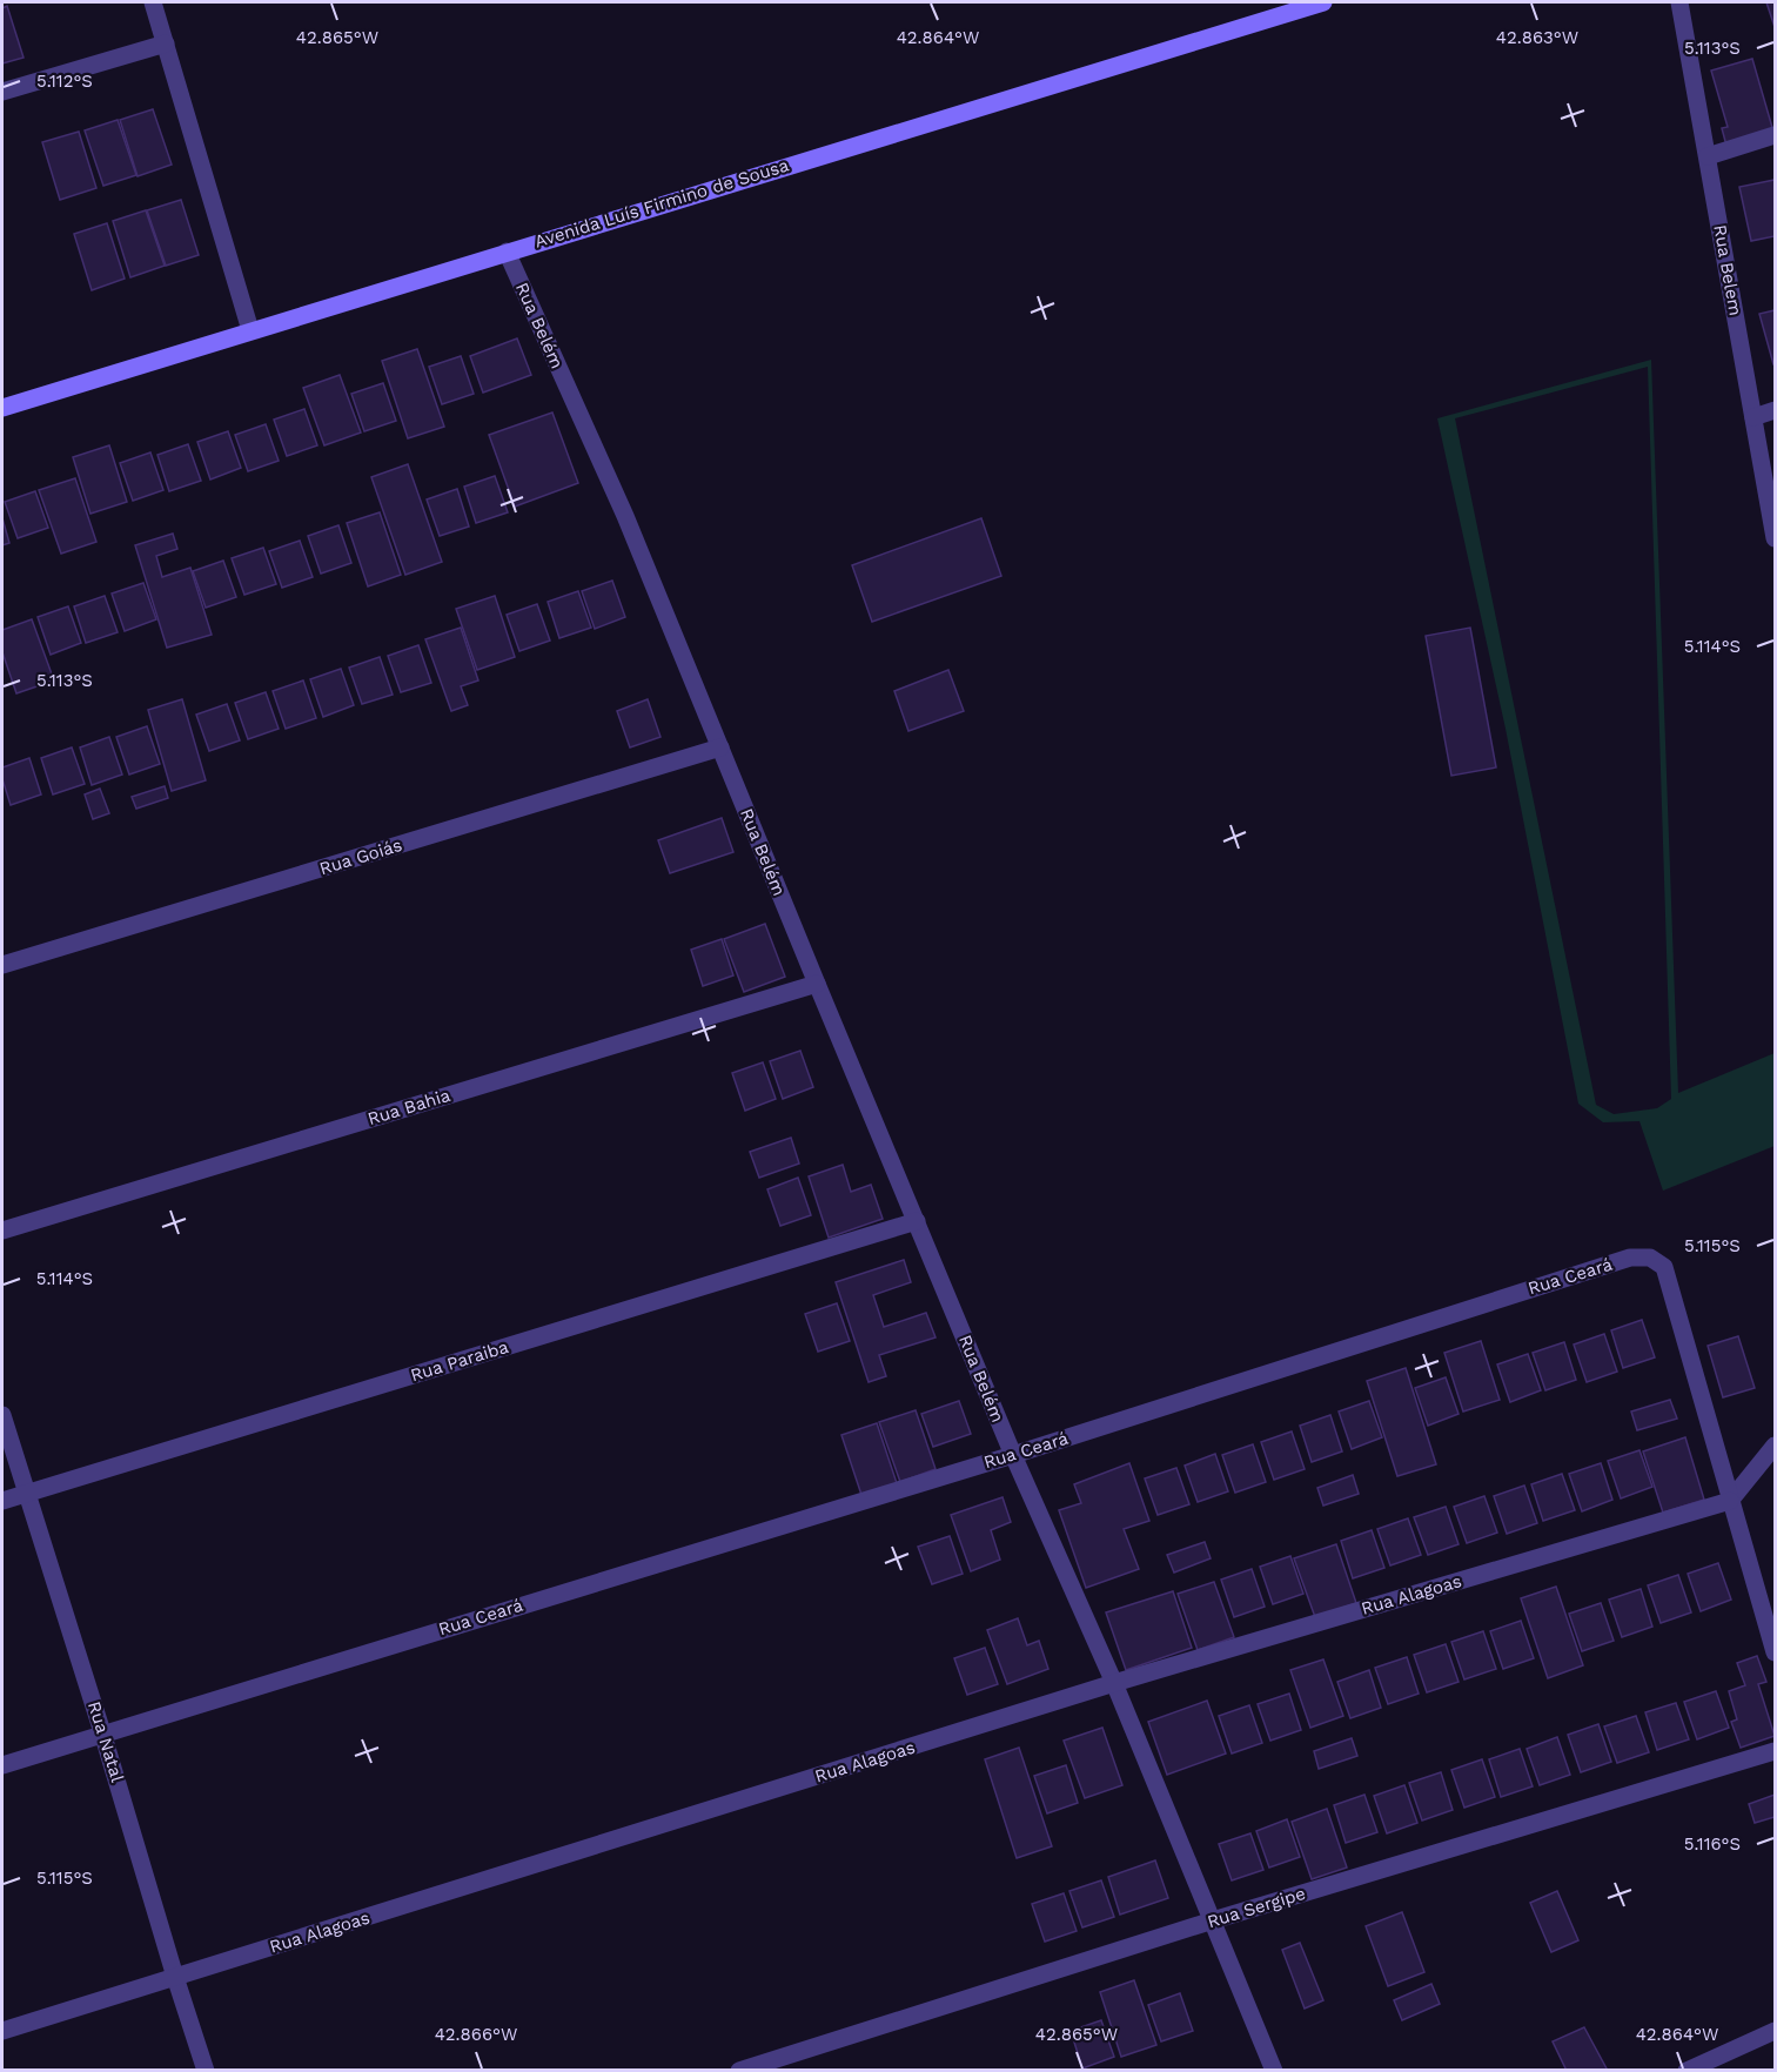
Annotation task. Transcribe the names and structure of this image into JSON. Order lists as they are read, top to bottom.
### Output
{
  "streets": {
    "main road": ["Avenida Luís Firmino de Sousa"],
    "street": [
      "Rua Belem",
      "Rua Belém",
      "Rua Goiás",
      "Rua Bahia",
      "Rua Ceará",
      "Rua Paraiba",
      "Rua Alagoas",
      "Rua Natal",
      "Rua Sergipe"
    ]
  },
  "crossings": [
    ["Avenida Luís Firmino de Sousa", "Rua Belém"],
    ["Rua Belém", "Rua Goiás"],
    ["Rua Belém", "Rua Bahia"],
    ["Rua Belém", "Rua Ceará"],
    ["Rua Belém", "Rua Paraiba"],
    ["Rua Belém", "Rua Alagoas"],
    ["Rua Belém", "Rua Sergipe"],
    ["Rua Ceará", "Rua Alagoas"],
    ["Rua Ceará", "Rua Natal"],
    ["Rua Paraiba", "Rua Natal"],
    ["Rua Alagoas", "Rua Natal"]
  ],
  "coordinates": [
    "42.863°W",
    "42.865°W",
    "42.864°W",
    "5.113°S",
    "5.112°S",
    "5.114°S",
    "5.115°S",
    "5.116°S",
    "42.866°W"
  ]
}
